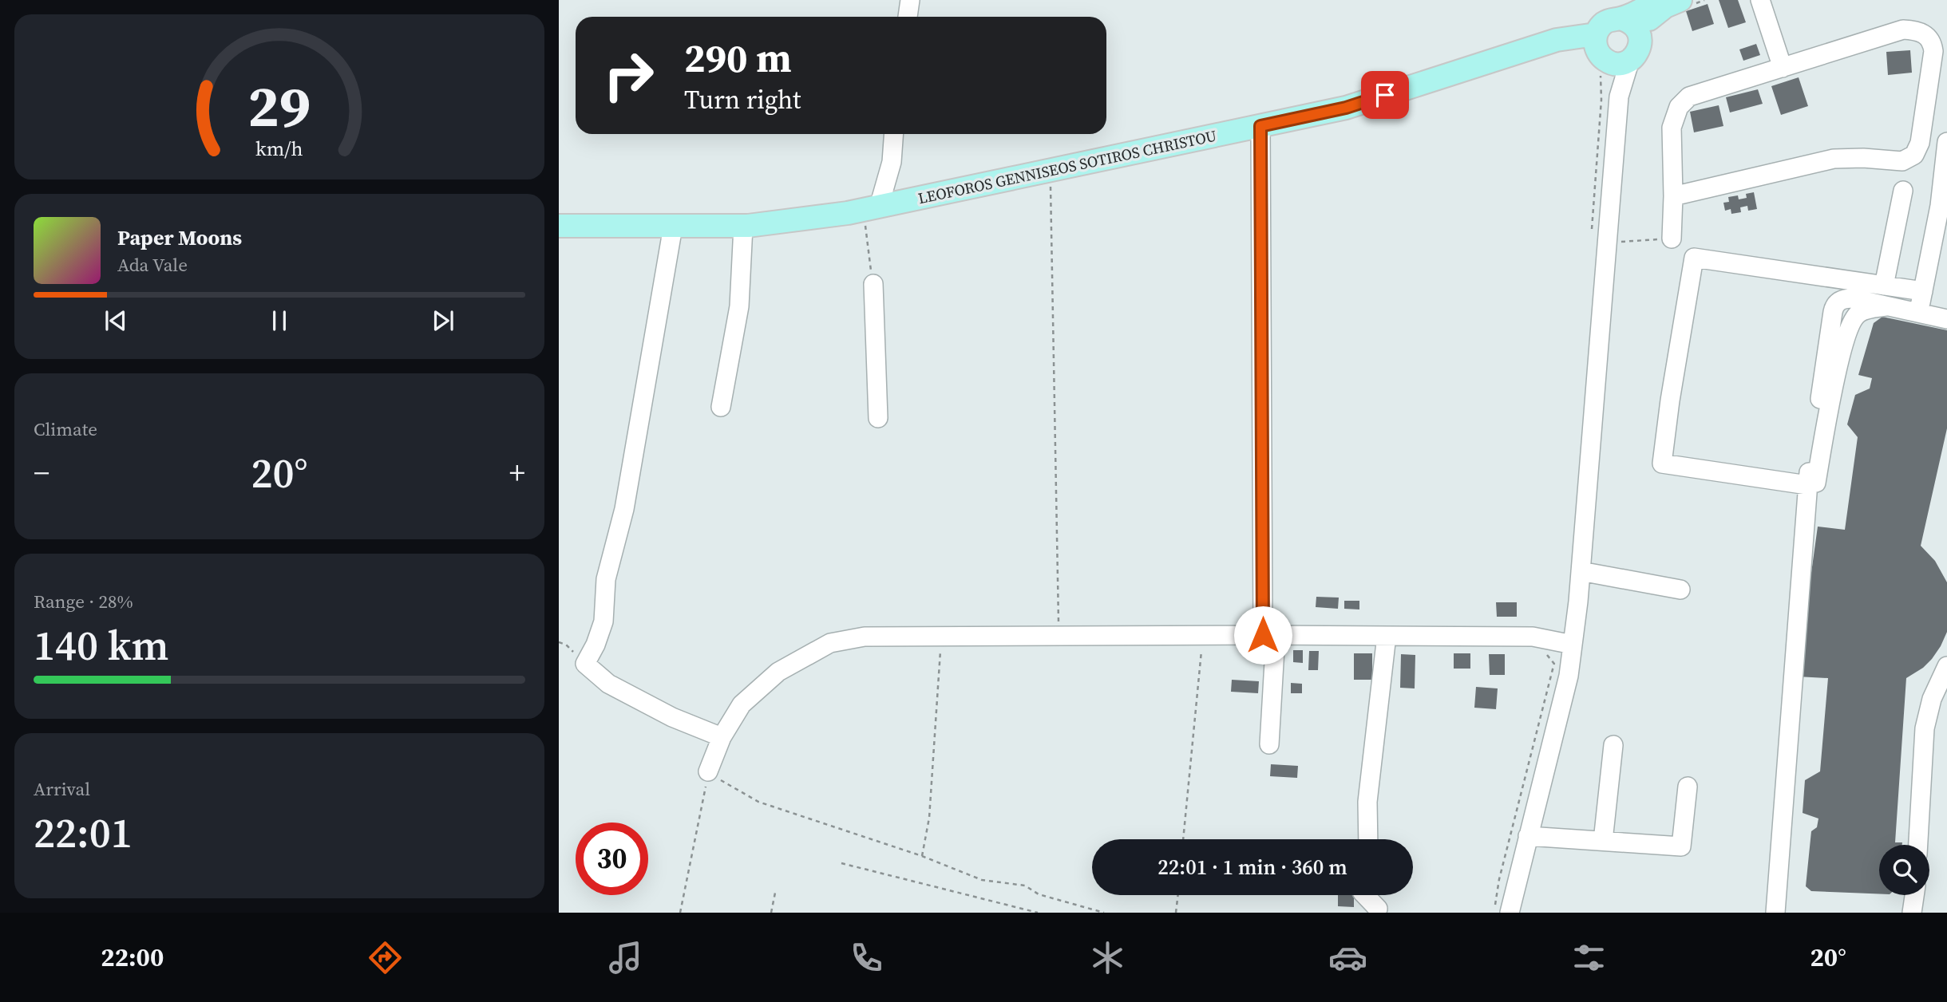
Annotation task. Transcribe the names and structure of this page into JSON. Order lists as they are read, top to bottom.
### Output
{
  "streets": {
    "main road": ["LEOFOROS GENNISEOS SOTIROS CHRISTOU"]
  },
  "page": {
    "turn": ["290 m", "Turn right"],
    "song": ["Paper Moons", "Ada Vale"],
    "tile": [
      "Climate",
      ["Range · 28%", "140 km"],
      ["Arrival", "22:01"]
    ],
    "heat": ["−", "20°", "+"],
    "limit": "30",
    "trip": "22:01 · 1 min · 360 m",
    "tabs": ["22:00", "20°"],
    "gauge": ["29", "km/h"]
  }
}
